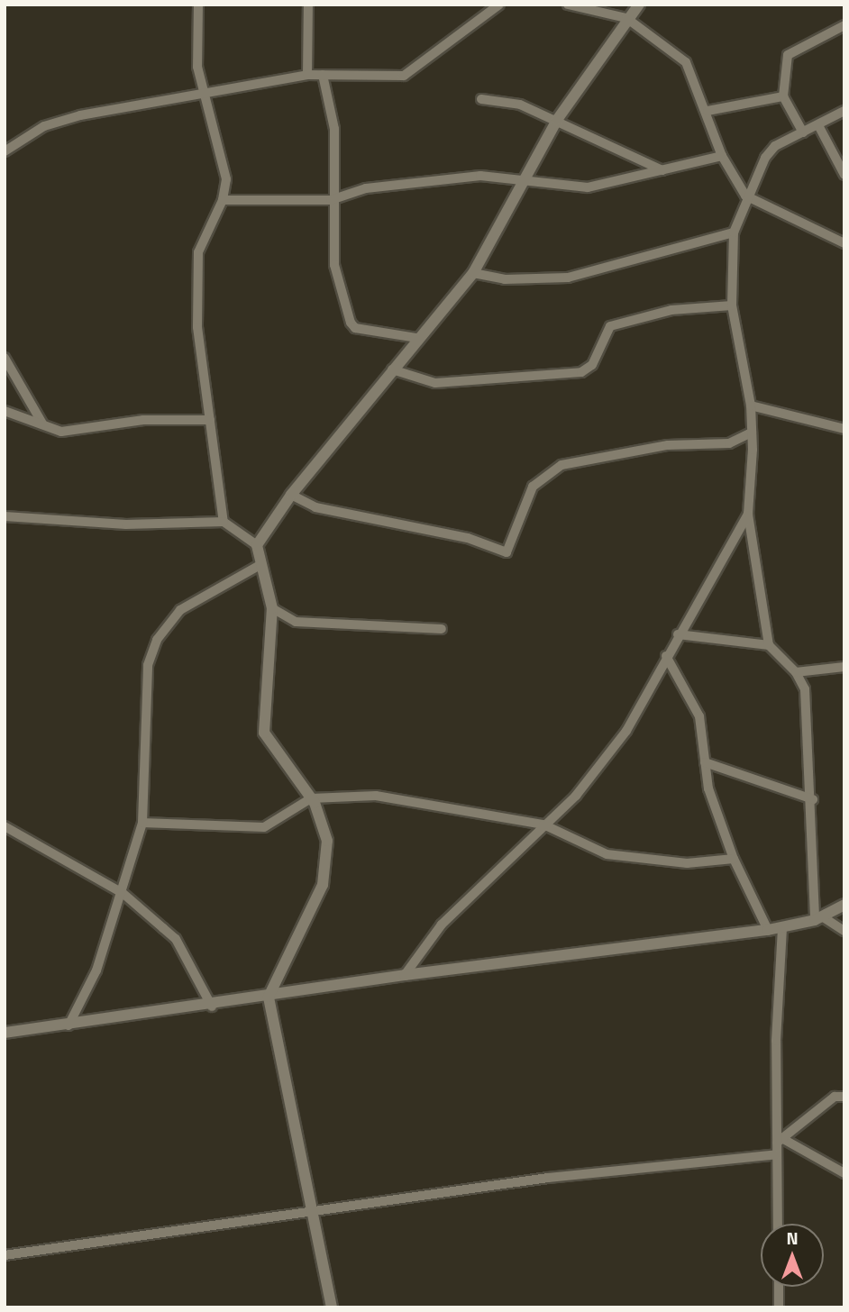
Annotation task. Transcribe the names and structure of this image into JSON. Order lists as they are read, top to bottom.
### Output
{
  "north": "top"
}
